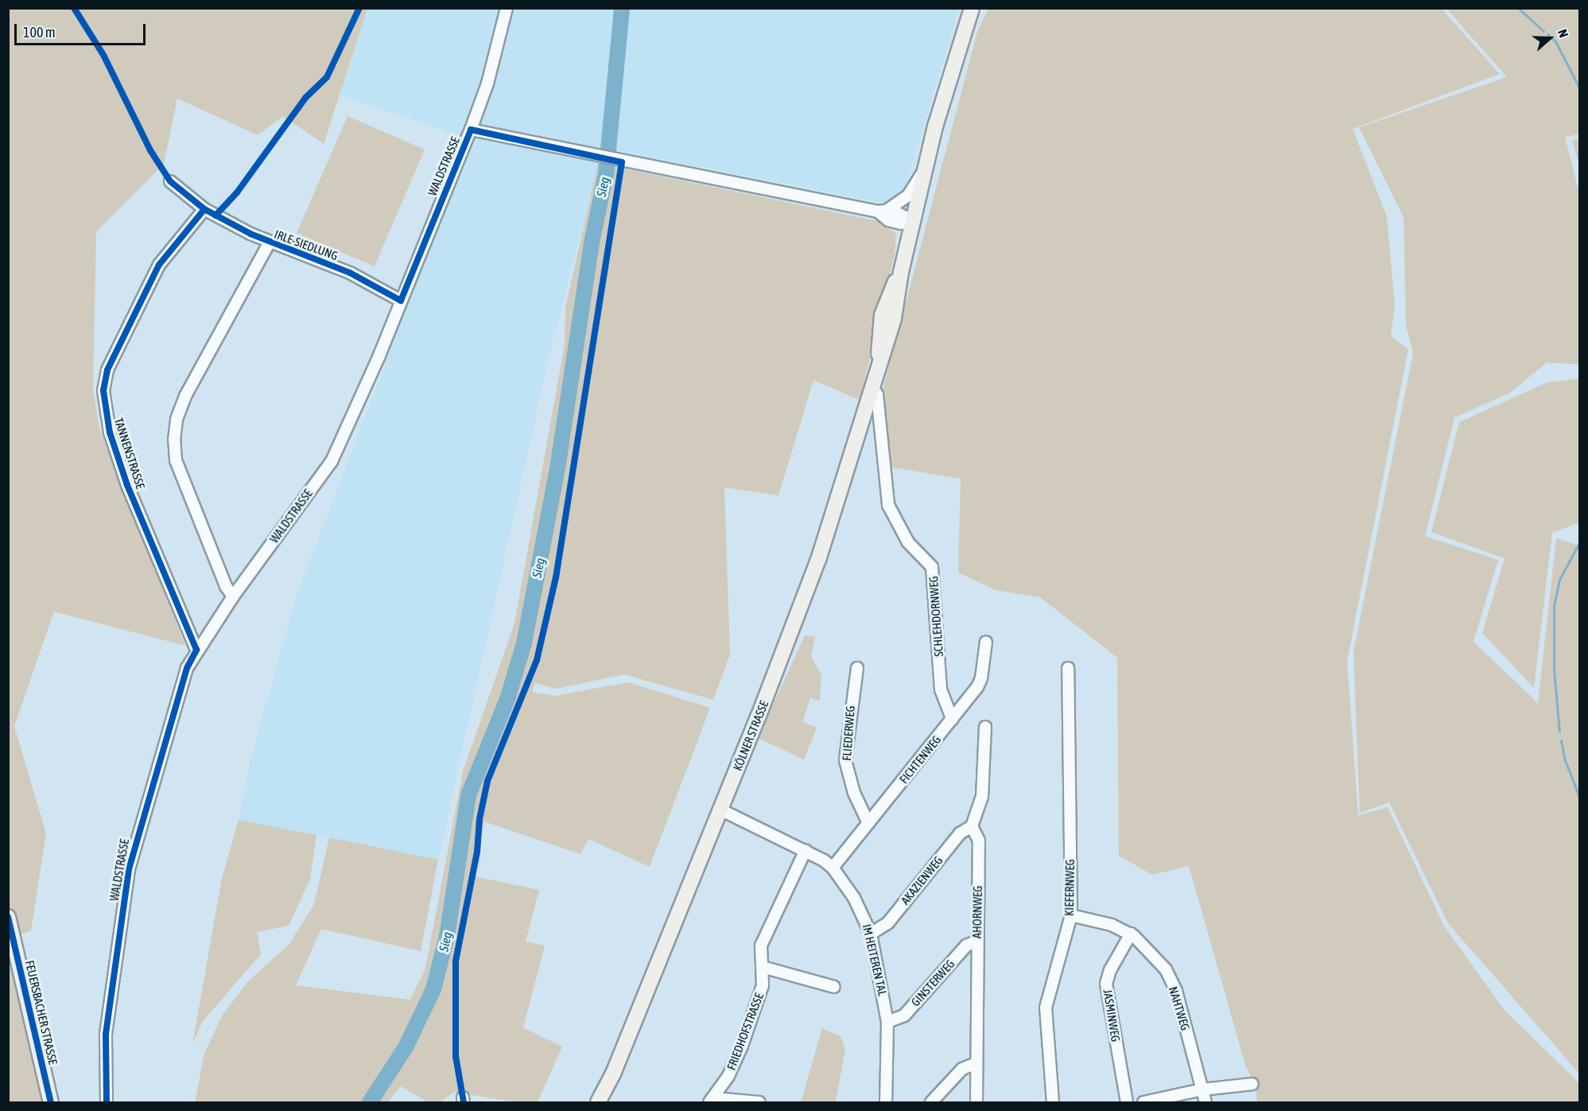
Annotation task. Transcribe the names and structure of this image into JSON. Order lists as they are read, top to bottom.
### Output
{
  "streets": {
    "main road": ["KÖLNER STRASSE", "FEUERSBACHER STRASSE"],
    "street": [
      "WALDSTRASSE",
      "IRLE-SIEDLUNG",
      "TANNENSTRASSE",
      "SCHLEHDORNWEG",
      "FLIEDERWEG",
      "FICHTENWEG",
      "AKAZIENWEG",
      "KIEFERNWEG",
      "AHORNWEG",
      "IM HEITEREN TAL",
      "GINSTERWEG",
      "NAHTWEG",
      "JASMINWEG",
      "FRIEDHOFSTRASSE"
    ]
  },
  "crossings": [
    ["WALDSTRASSE", "IRLE-SIEDLUNG"],
    ["WALDSTRASSE", "TANNENSTRASSE"],
    ["WALDSTRASSE", "KÖLNER STRASSE"],
    ["IRLE-SIEDLUNG", "TANNENSTRASSE"],
    ["SCHLEHDORNWEG", "KÖLNER STRASSE"],
    ["SCHLEHDORNWEG", "FICHTENWEG"],
    ["FLIEDERWEG", "FICHTENWEG"],
    ["KÖLNER STRASSE", "IM HEITEREN TAL"],
    ["FICHTENWEG", "IM HEITEREN TAL"],
    ["AKAZIENWEG", "AHORNWEG"],
    ["AKAZIENWEG", "IM HEITEREN TAL"],
    ["KIEFERNWEG", "NAHTWEG"],
    ["AHORNWEG", "GINSTERWEG"],
    ["IM HEITEREN TAL", "GINSTERWEG"],
    ["IM HEITEREN TAL", "FRIEDHOFSTRASSE"],
    ["NAHTWEG", "JASMINWEG"]
  ],
  "water": ["Sieg"],
  "scale_bar": "100 m",
  "north": "right"
}
